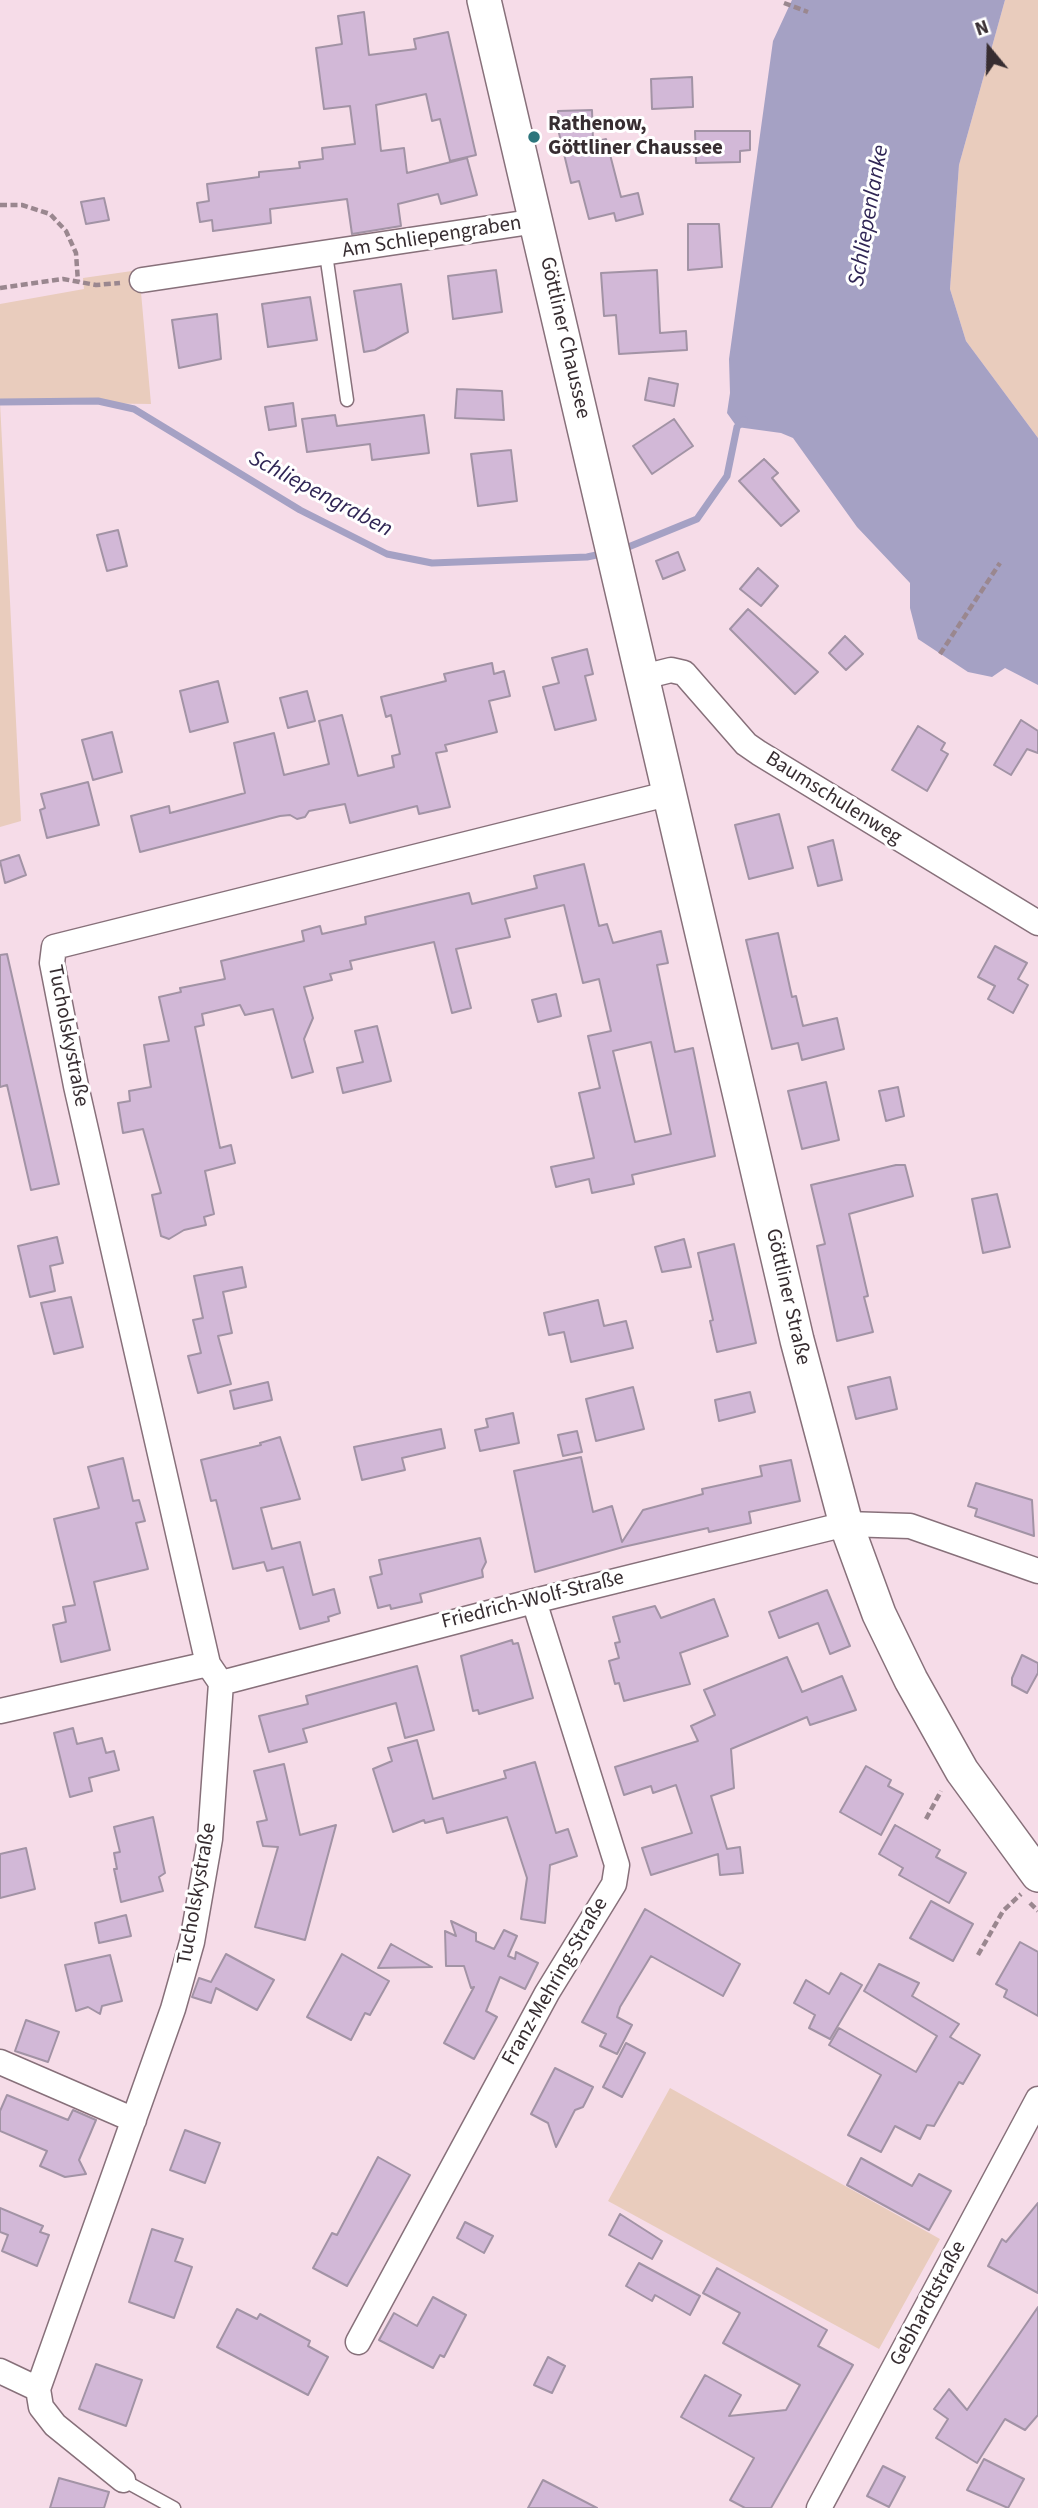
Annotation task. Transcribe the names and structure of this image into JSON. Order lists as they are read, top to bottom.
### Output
{
  "streets": {
    "street": [
      "Am Schliepengraben",
      "Göttliner Chaussee",
      "Baumschulenweg",
      "Tucholskystraße",
      "Göttliner Straße",
      "Friedrich-Wolf-Straße",
      "Franz-Mehring-Straße",
      "Gebhardtstraße"
    ]
  },
  "crossings": [
    ["Am Schliepengraben", "Göttliner Chaussee"],
    ["Göttliner Chaussee", "Baumschulenweg"],
    ["Göttliner Chaussee", "Göttliner Straße"],
    ["Baumschulenweg", "Göttliner Straße"],
    ["Tucholskystraße", "Göttliner Straße"],
    ["Tucholskystraße", "Friedrich-Wolf-Straße"],
    ["Göttliner Straße", "Friedrich-Wolf-Straße"],
    ["Friedrich-Wolf-Straße", "Franz-Mehring-Straße"]
  ],
  "water": ["Schliepenlanke", "Schliepengraben"],
  "places": ["Rathenow, Göttliner Chaussee"],
  "north": "top"
}
